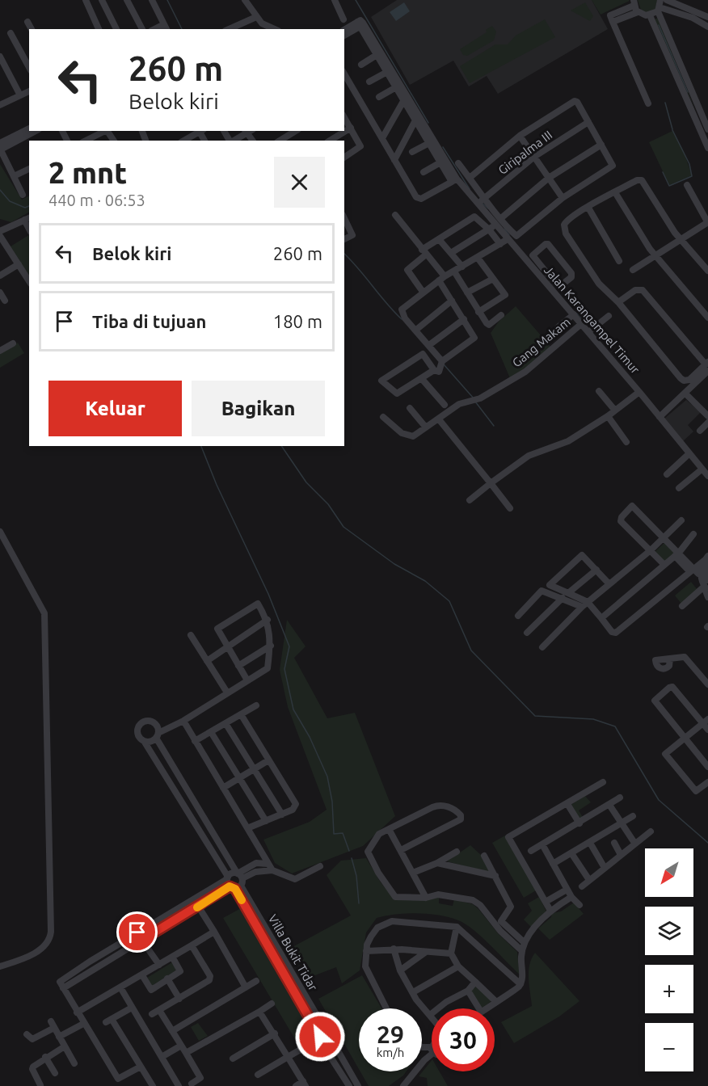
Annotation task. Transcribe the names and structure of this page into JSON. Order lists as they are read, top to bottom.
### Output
{
  "streets": {
    "street": [
      "Giripalma III",
      "Jalan Karangampel Timur",
      "Gang Makam",
      "Villa Bukit Tidar"
    ]
  },
  "crossings": [
    ["Giripalma III", "Jalan Karangampel Timur"],
    ["Jalan Karangampel Timur", "Gang Makam"]
  ],
  "north": "bottom left",
  "page": {
    "turn": ["260 m", "Belok kiri"],
    "heading": ["2 mnt", "440 m · 06:53"],
    "list": [
      {
        "name": "Belok kiri",
        "value": "260 m"
      },
      {
        "name": "Tiba di tujuan",
        "value": "180 m"
      }
    ],
    "buttons": ["Keluar", "Bagikan"],
    "map_buttons": ["+", "−"],
    "speed": "29 km/h",
    "limit": "30"
  }
}
